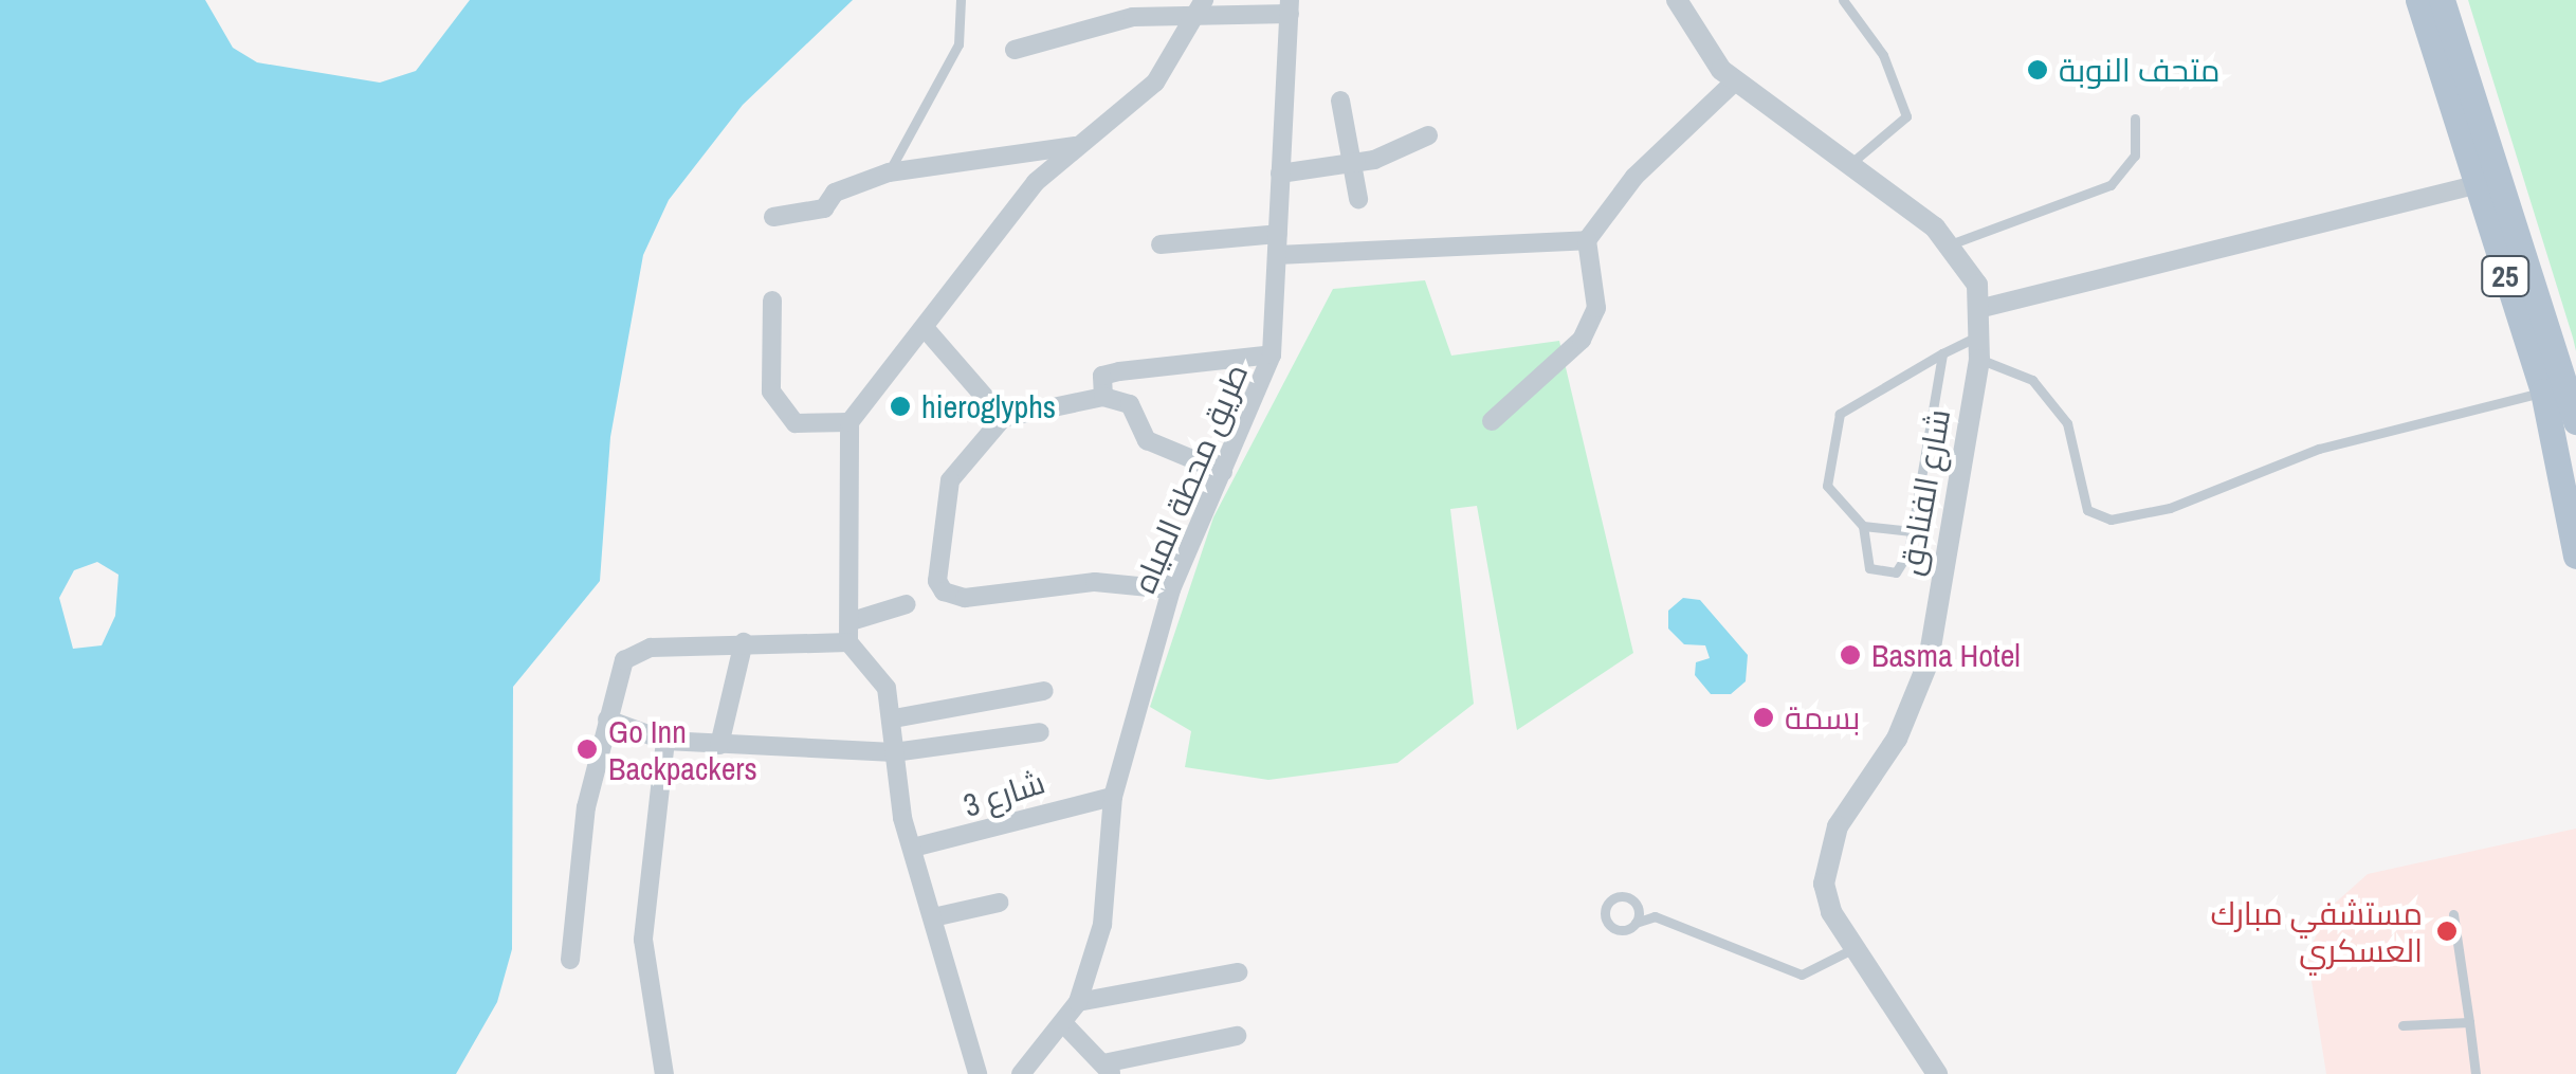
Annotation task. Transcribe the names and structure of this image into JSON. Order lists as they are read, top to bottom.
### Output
{
  "streets": {
    "main road": ["25"],
    "street": ["طريق محطة المياه", "شارع الفنادق", "شارع 3"]
  },
  "crossings": [
    ["طريق محطة المياه", "شارع 3"]
  ],
  "places": [
    "متحف النوبة",
    "hieroglyphs",
    "Basma Hotel",
    "بسمة",
    "Go Inn Backpackers",
    "مستشفي مبارك العسكري"
  ]
}
